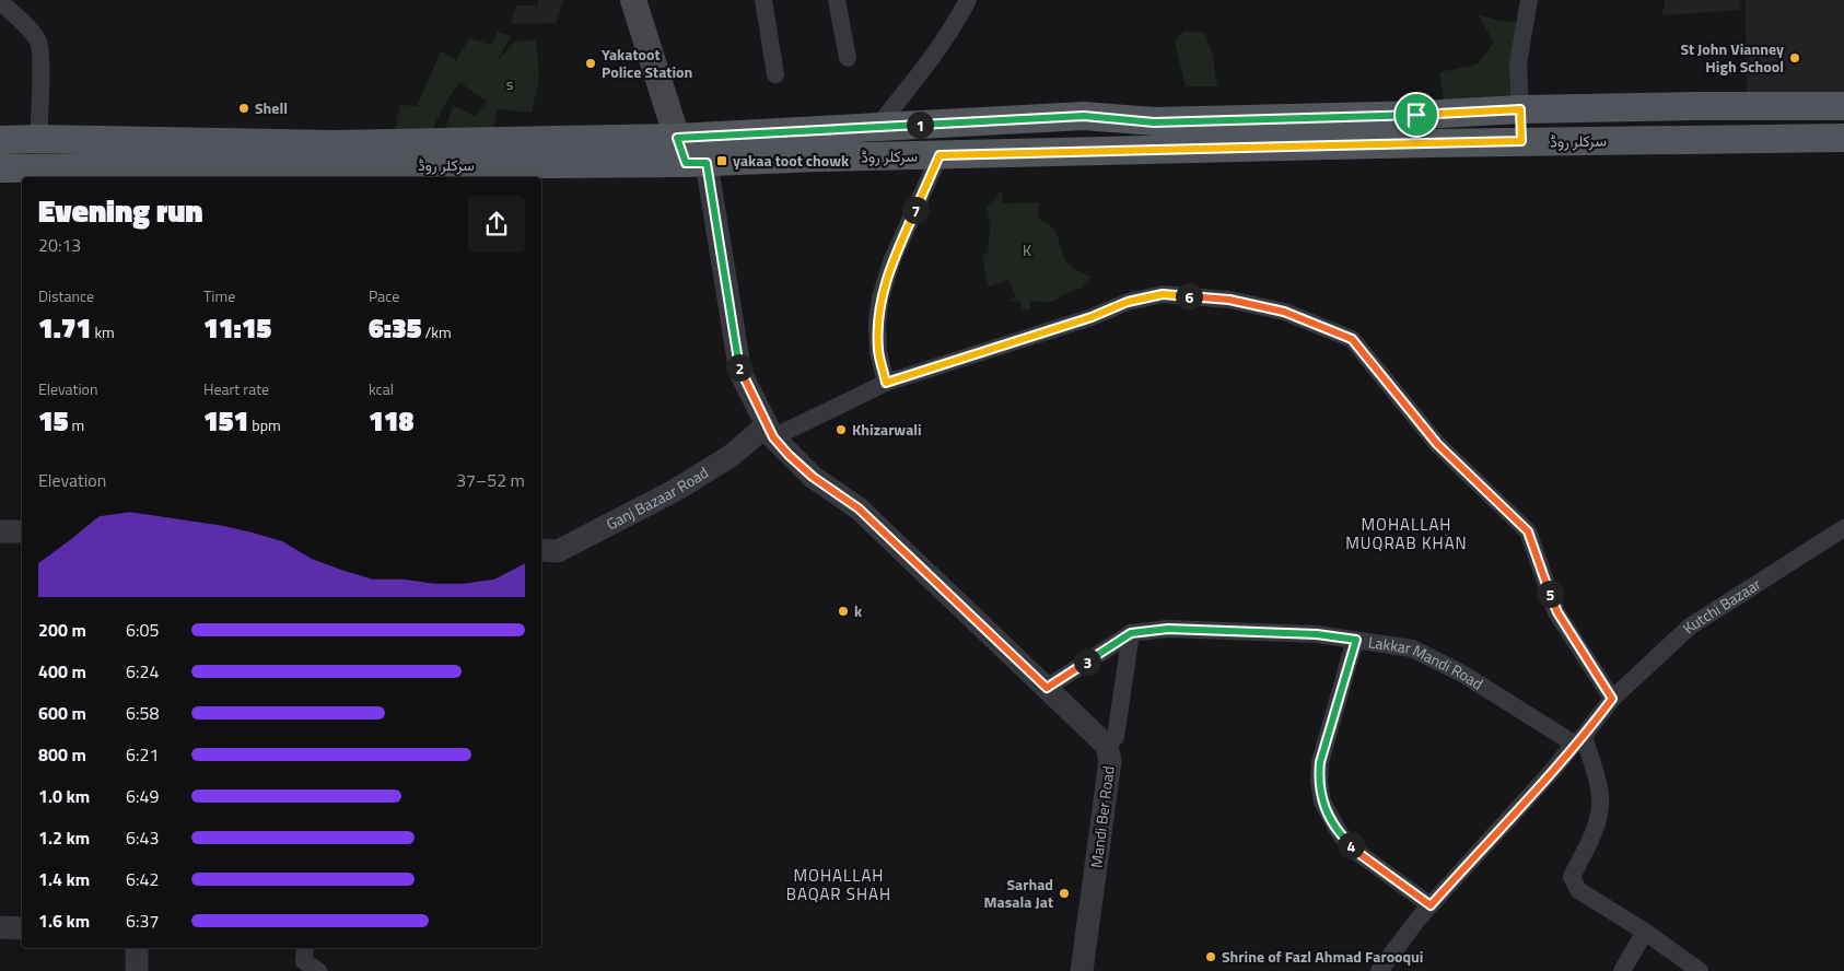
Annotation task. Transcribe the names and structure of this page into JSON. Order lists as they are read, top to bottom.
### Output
{
  "streets": {
    "main road": ["سرکلر روڈ"],
    "street": [
      "Ganj Bazaar Road",
      "Kutchi Bazaar",
      "Lakkar Mandi Road",
      "Mandi Ber Road"
    ]
  },
  "crossings": [
    ["سرکلر روڈ", "Mandi Ber Road"],
    ["Ganj Bazaar Road", "Mandi Ber Road"],
    ["Kutchi Bazaar", "Lakkar Mandi Road"],
    ["Lakkar Mandi Road", "Mandi Ber Road"]
  ],
  "districts": ["MOHALLAH MUQRAB KHAN", "MOHALLAH BAQAR SHAH"],
  "parks": ["s", "K"],
  "places": {
    "other": [
      "St John Vianney High School",
      "Yakatoot Police Station",
      "Shell",
      "Khizarwali",
      "k",
      "Sarhad Masala Jat",
      "Shrine of Fazl Ahmad Farooqui"
    ],
    "transit": ["yakaa toot chowk"]
  },
  "page": {
    "pins": [
      "1",
      "7",
      "6",
      "2",
      "5",
      "3",
      "4"
    ],
    "heading": ["Evening run", "20:13"],
    "stats": [
      ["Distance", "1.71 km"],
      ["Time", "11:15"],
      ["Pace", "6:35 /km"],
      ["Elevation", "15 m"],
      ["Heart rate", "151 bpm"],
      ["kcal", "118"]
    ],
    "chart": ["Elevation", "37–52 m"],
    "list": [
      {
        "name": "200 m",
        "note": "6:05"
      },
      {
        "name": "400 m",
        "note": "6:24"
      },
      {
        "name": "600 m",
        "note": "6:58"
      },
      {
        "name": "800 m",
        "note": "6:21"
      },
      {
        "name": "1.0 km",
        "note": "6:49"
      },
      {
        "name": "1.2 km",
        "note": "6:43"
      },
      {
        "name": "1.4 km",
        "note": "6:42"
      },
      {
        "name": "1.6 km",
        "note": "6:37"
      }
    ]
  }
}
